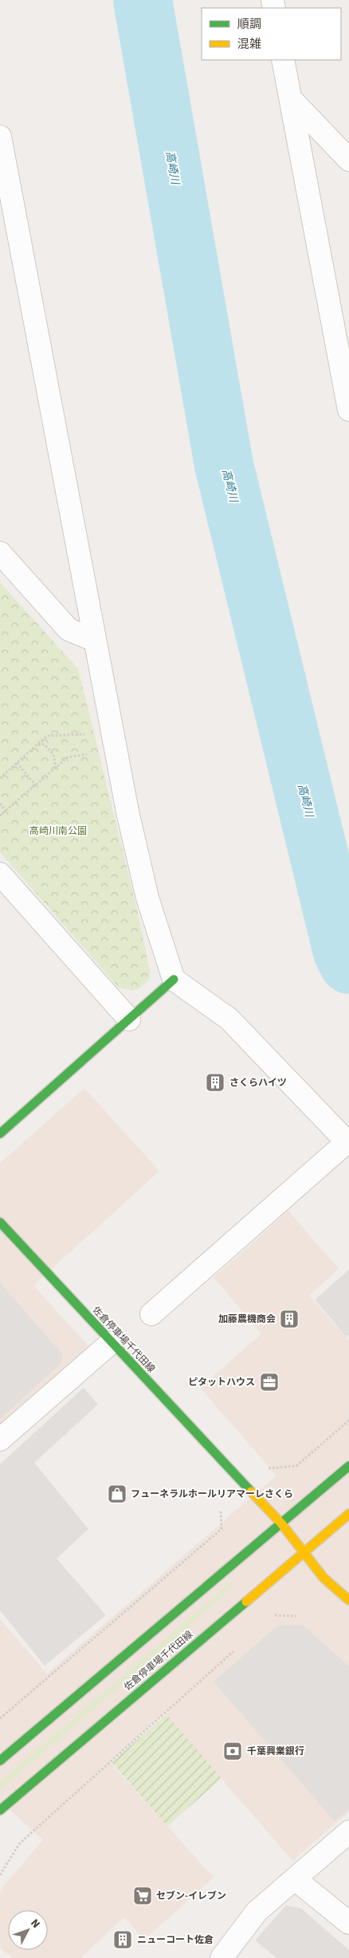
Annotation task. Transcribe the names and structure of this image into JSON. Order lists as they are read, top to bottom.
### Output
{
  "streets": {
    "main road": ["佐倉停車場千代田線"]
  },
  "water": ["高崎川"],
  "parks": ["高崎川南公園"],
  "places": {
    "building": ["さくらハイツ", "加藤農機商会", "ニューコート佐倉"],
    "office": ["ピタットハウス"],
    "shop": ["フューネラルホールリアマーレさくら"],
    "bank": ["千葉興業銀行"],
    "supermarket": ["セブン-イレブン"]
  },
  "legend": ["順調", "混雑"],
  "north": "top right"
}
